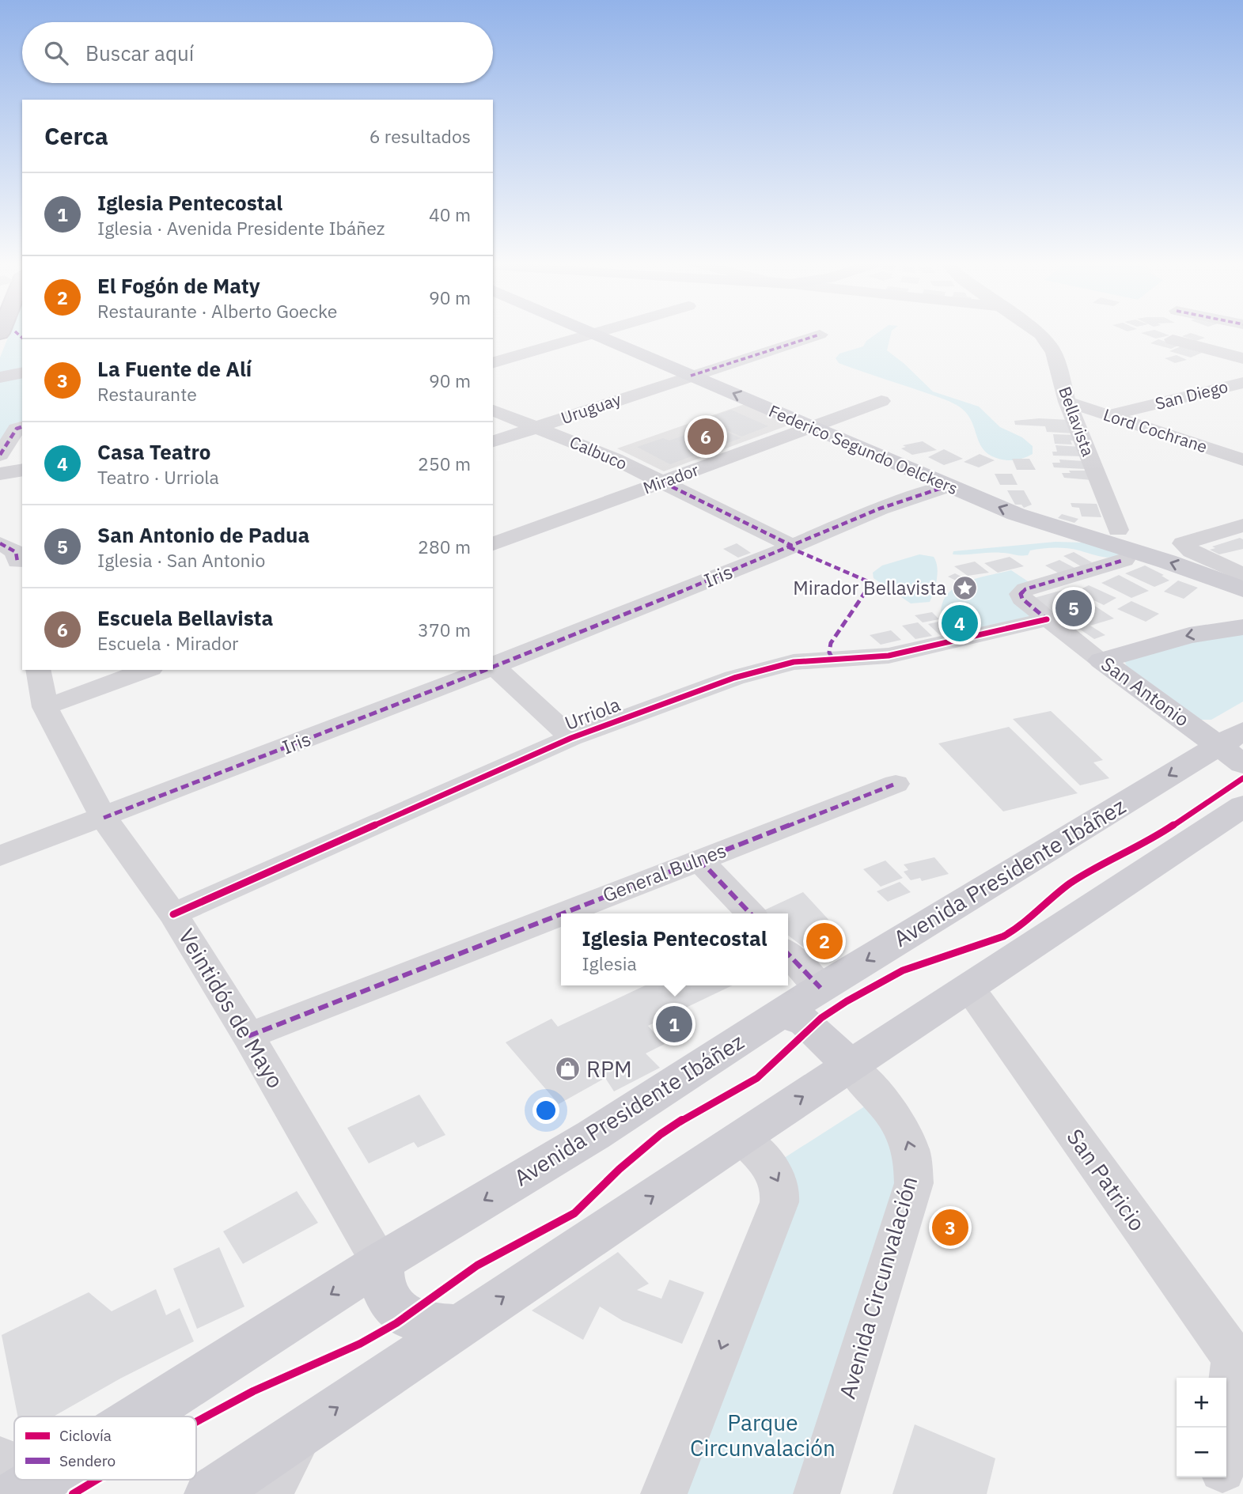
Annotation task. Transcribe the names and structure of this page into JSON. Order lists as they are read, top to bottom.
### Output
{
  "streets": {
    "main road": ["Federico Segundo Oelckers", "San Antonio", "Avenida Presidente Ibáñez"],
    "street": [
      "San Diego",
      "Uruguay",
      "Bellavista",
      "Lord Cochrane",
      "Calbuco",
      "Mirador",
      "Iris",
      "Urriola",
      "General Bulnes",
      "Veintidós de Mayo",
      "San Patricio",
      "Avenida Circunvalación"
    ]
  },
  "crossings": [
    ["San Diego", "Bellavista"],
    ["San Diego", "Lord Cochrane"],
    ["Uruguay", "Federico Segundo Oelckers"],
    ["Uruguay", "Calbuco"],
    ["Bellavista", "Lord Cochrane"],
    ["Federico Segundo Oelckers", "Mirador"],
    ["Federico Segundo Oelckers", "Iris"],
    ["Calbuco", "Mirador"],
    ["Calbuco", "Iris"],
    ["Iris", "Veintidós de Mayo"],
    ["San Antonio", "Urriola"],
    ["San Antonio", "Avenida Presidente Ibáñez"],
    ["Urriola", "Veintidós de Mayo"],
    ["Avenida Presidente Ibáñez", "Veintidós de Mayo"],
    ["General Bulnes", "Veintidós de Mayo"]
  ],
  "one_way": ["Federico Segundo Oelckers"],
  "parks": ["Parque Circunvalación"],
  "places": {
    "place": ["Mirador Bellavista"],
    "shop": ["RPM"]
  },
  "legend": ["Ciclovía", "Sendero"],
  "page": {
    "search": "Buscar aquí",
    "heading": ["Cerca", "6 resultados"],
    "list": [
      {
        "mark": "1",
        "name": "Iglesia Pentecostal",
        "note": "Iglesia · Avenida Presidente Ibáñez",
        "value": "40 m"
      },
      {
        "mark": "2",
        "name": "El Fogón de Maty",
        "note": "Restaurante · Alberto Goecke",
        "value": "90 m"
      },
      {
        "mark": "3",
        "name": "La Fuente de Alí",
        "note": "Restaurante",
        "value": "90 m"
      },
      {
        "mark": "4",
        "name": "Casa Teatro",
        "note": "Teatro · Urriola",
        "value": "250 m"
      },
      {
        "mark": "5",
        "name": "San Antonio de Padua",
        "note": "Iglesia · San Antonio",
        "value": "280 m"
      },
      {
        "mark": "6",
        "name": "Escuela Bellavista",
        "note": "Escuela · Mirador",
        "value": "370 m"
      }
    ],
    "pins": [
      "6",
      "5",
      "4",
      "2",
      "1",
      "3"
    ],
    "popup": ["Iglesia Pentecostal", "Iglesia"],
    "map_buttons": ["+", "−"]
  }
}
